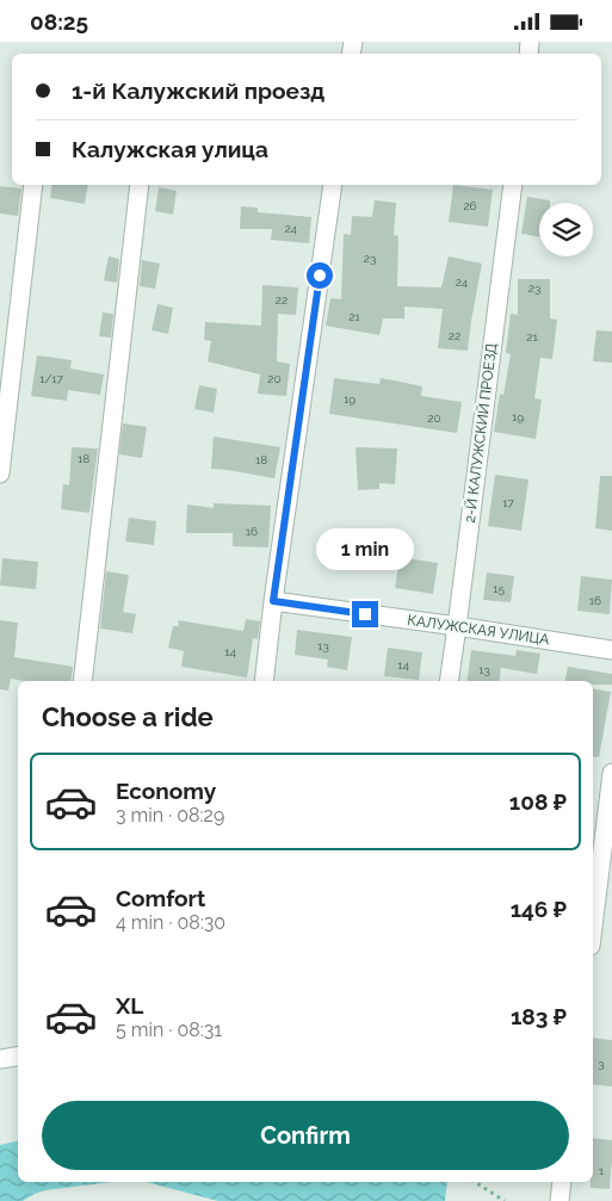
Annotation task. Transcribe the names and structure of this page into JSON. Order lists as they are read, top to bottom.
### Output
{
  "streets": {
    "street": ["2-Й КАЛУЖСКИЙ ПРОЕЗД", "КАЛУЖСКАЯ УЛИЦА"]
  },
  "crossings": [
    ["2-Й КАЛУЖСКИЙ ПРОЕЗД", "КАЛУЖСКАЯ УЛИЦА"]
  ],
  "house_numbers": [
    "26",
    "24",
    "23",
    "24",
    "23",
    "22",
    "21",
    "22",
    "21",
    "1/17",
    "20",
    "19",
    "19",
    "20",
    "18",
    "18",
    "17",
    "16",
    "15",
    "16",
    "13",
    "14",
    "14",
    "13",
    "3",
    "1"
  ],
  "page": {
    "status": "08:25",
    "banner": ["1-й Калужский проезд", "Калужская улица"],
    "bubble": "1 min",
    "heading": "Choose a ride",
    "list": [
      {
        "name": "Economy",
        "note": "3 min · 08:29",
        "value": "108 ₽"
      },
      {
        "name": "Comfort",
        "note": "4 min · 08:30",
        "value": "146 ₽"
      },
      {
        "name": "XL",
        "note": "5 min · 08:31",
        "value": "183 ₽"
      }
    ],
    "buttons": "Confirm"
  }
}
